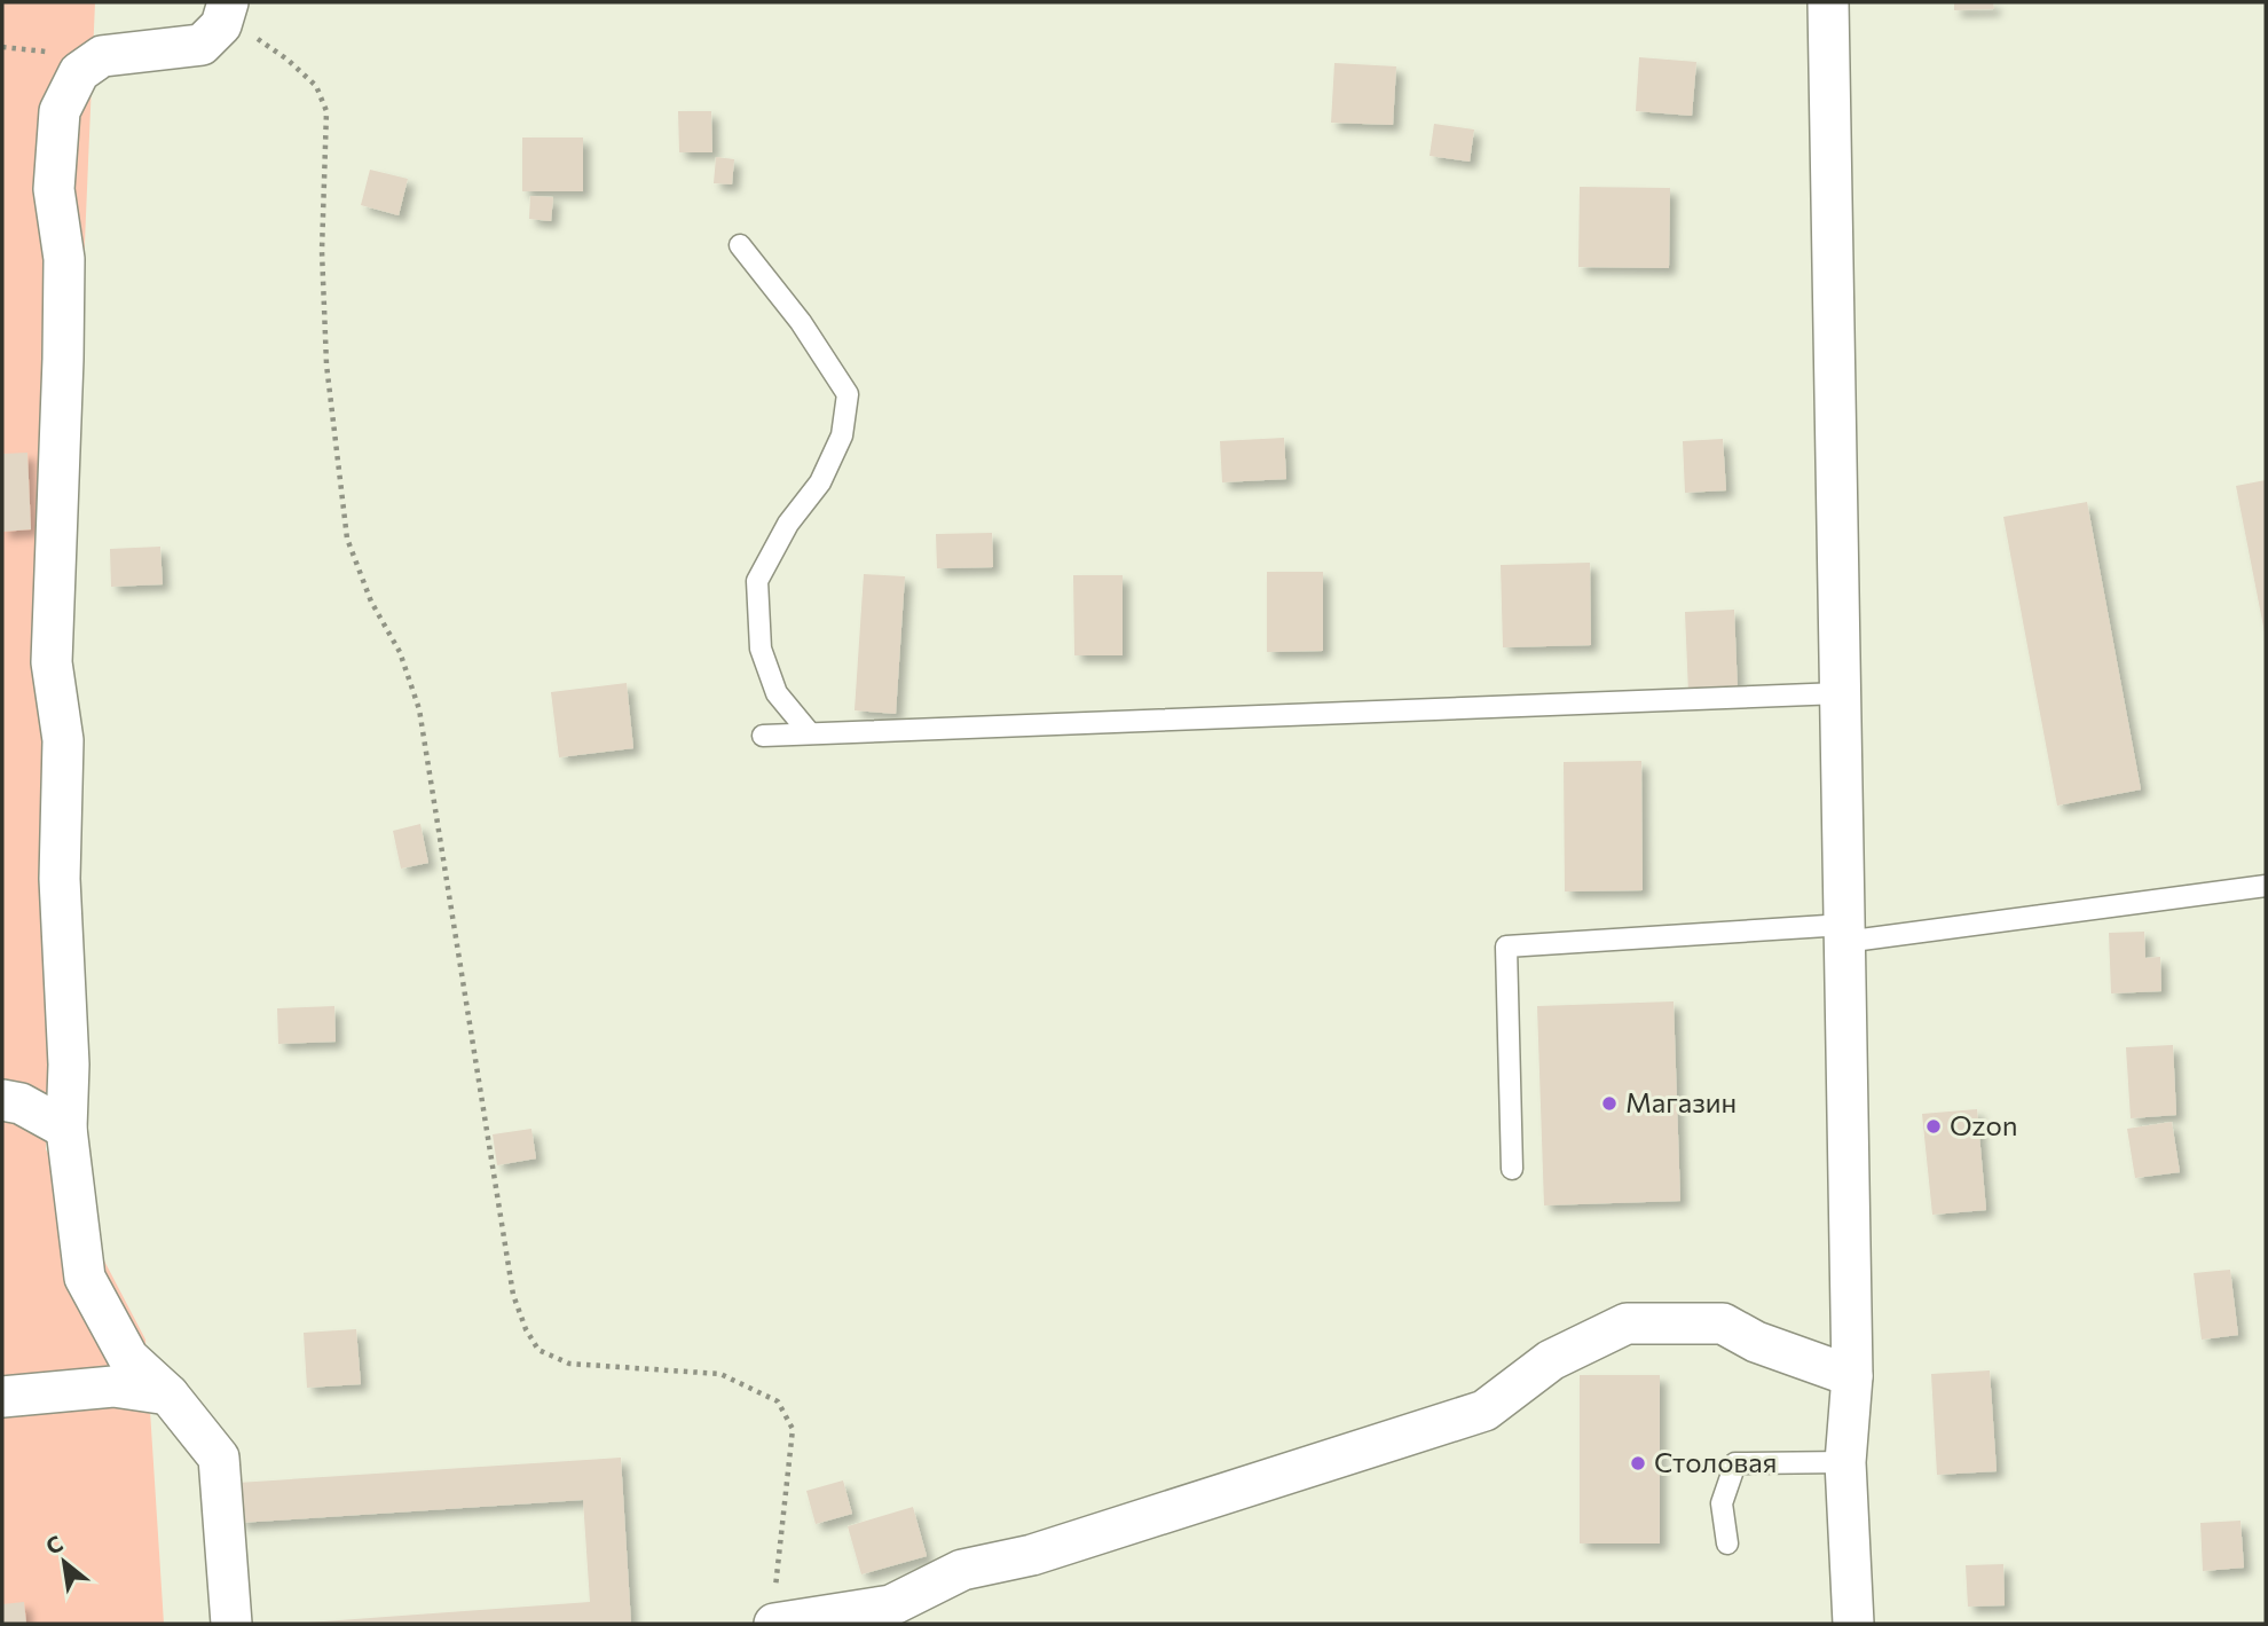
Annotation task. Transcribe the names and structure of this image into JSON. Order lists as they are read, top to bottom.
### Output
{
  "places": ["Магазин", "Ozon", "Столовая"],
  "north": "top left"
}
